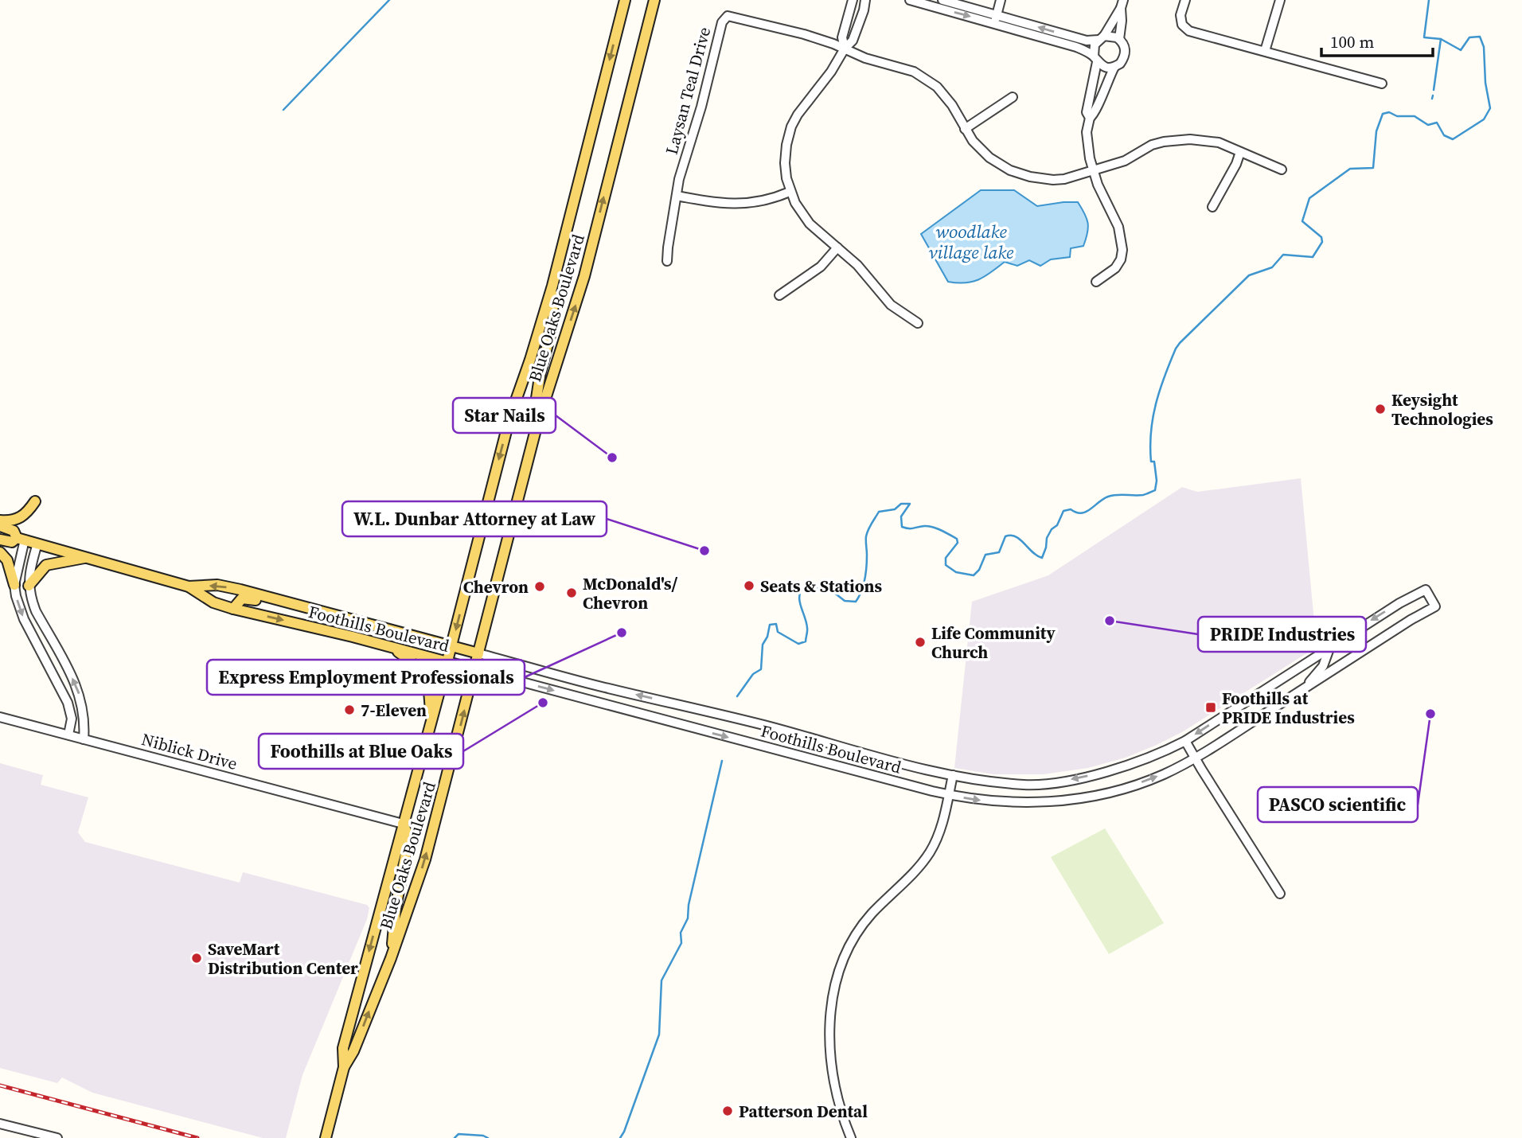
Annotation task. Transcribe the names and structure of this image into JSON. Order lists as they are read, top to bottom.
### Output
{
  "streets": {
    "main road": ["Blue Oaks Boulevard", "Foothills Boulevard"],
    "street": ["Laysan Teal Drive", "Niblick Drive"]
  },
  "crossings": [
    ["Blue Oaks Boulevard", "Foothills Boulevard"],
    ["Blue Oaks Boulevard", "Niblick Drive"]
  ],
  "water": ["woodlake village lake"],
  "places": {
    "other": [
      "Keysight Technologies",
      "Star Nails",
      "W.L. Dunbar Attorney at Law",
      "Seats & Stations",
      "Chevron",
      "McDonald's/ Chevron",
      "PRIDE Industries",
      "Express Employment Professionals",
      "Life Community Church",
      "Foothills at Blue Oaks",
      "7-Eleven",
      "PASCO scientific",
      "SaveMart Distribution Center",
      "Patterson Dental"
    ],
    "transit": ["Foothills at PRIDE Industries"]
  },
  "scale_bar": "100 m"
}
